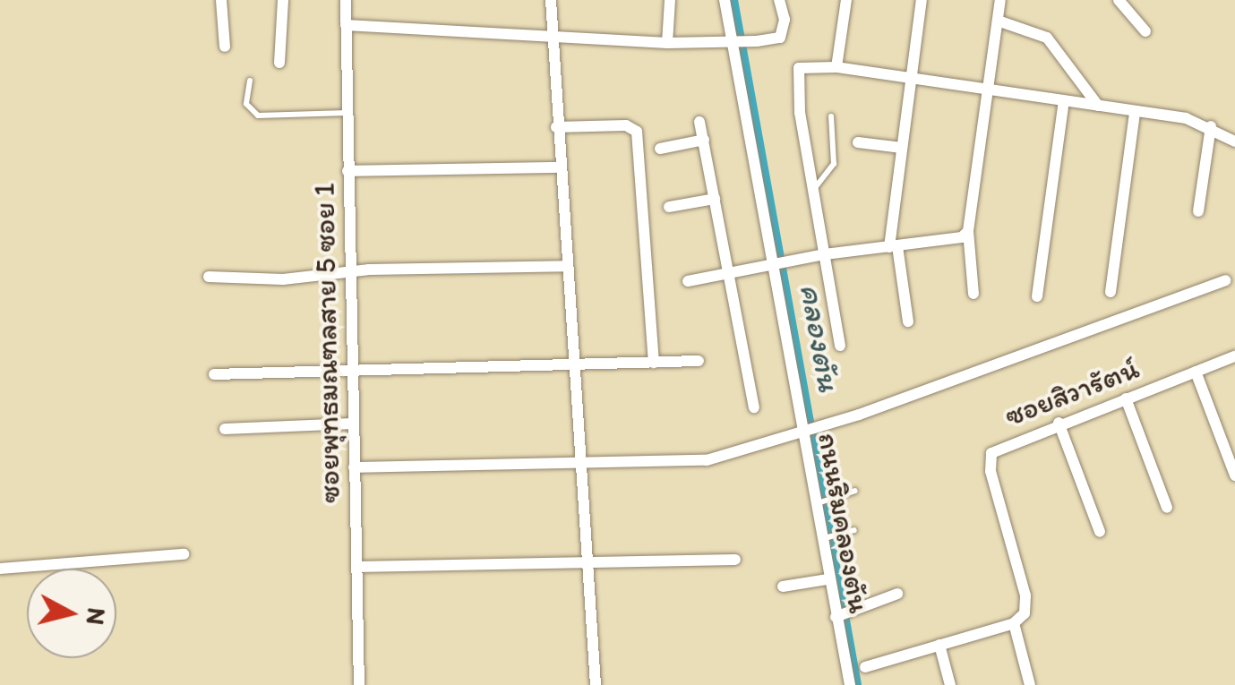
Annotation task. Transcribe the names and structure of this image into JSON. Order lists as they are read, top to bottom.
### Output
{
  "streets": {
    "street": ["ซอยพุทธมณฑลสาย 5 ซอย 1", "ซอยสิวารัตน์", "ถนนริมคลองตัน"]
  },
  "water": ["คลองตัน"],
  "north": "right"
}
